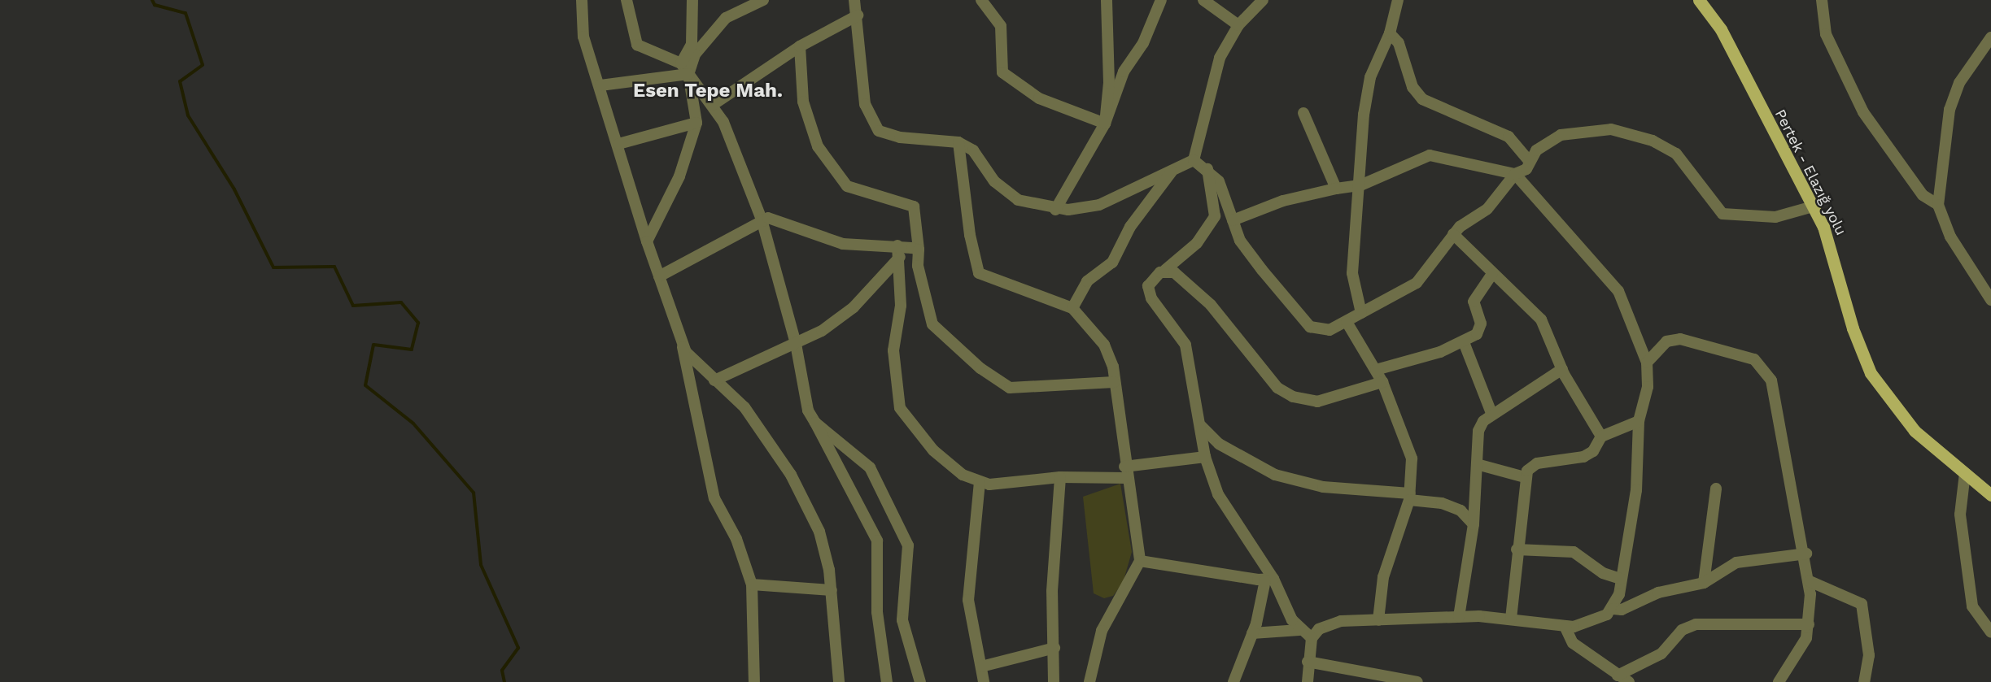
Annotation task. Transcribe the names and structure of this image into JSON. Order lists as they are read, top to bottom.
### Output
{
  "streets": {
    "main road": ["Pertek - Elazığ yolu"]
  },
  "districts": ["Esen Tepe Mah."]
}
